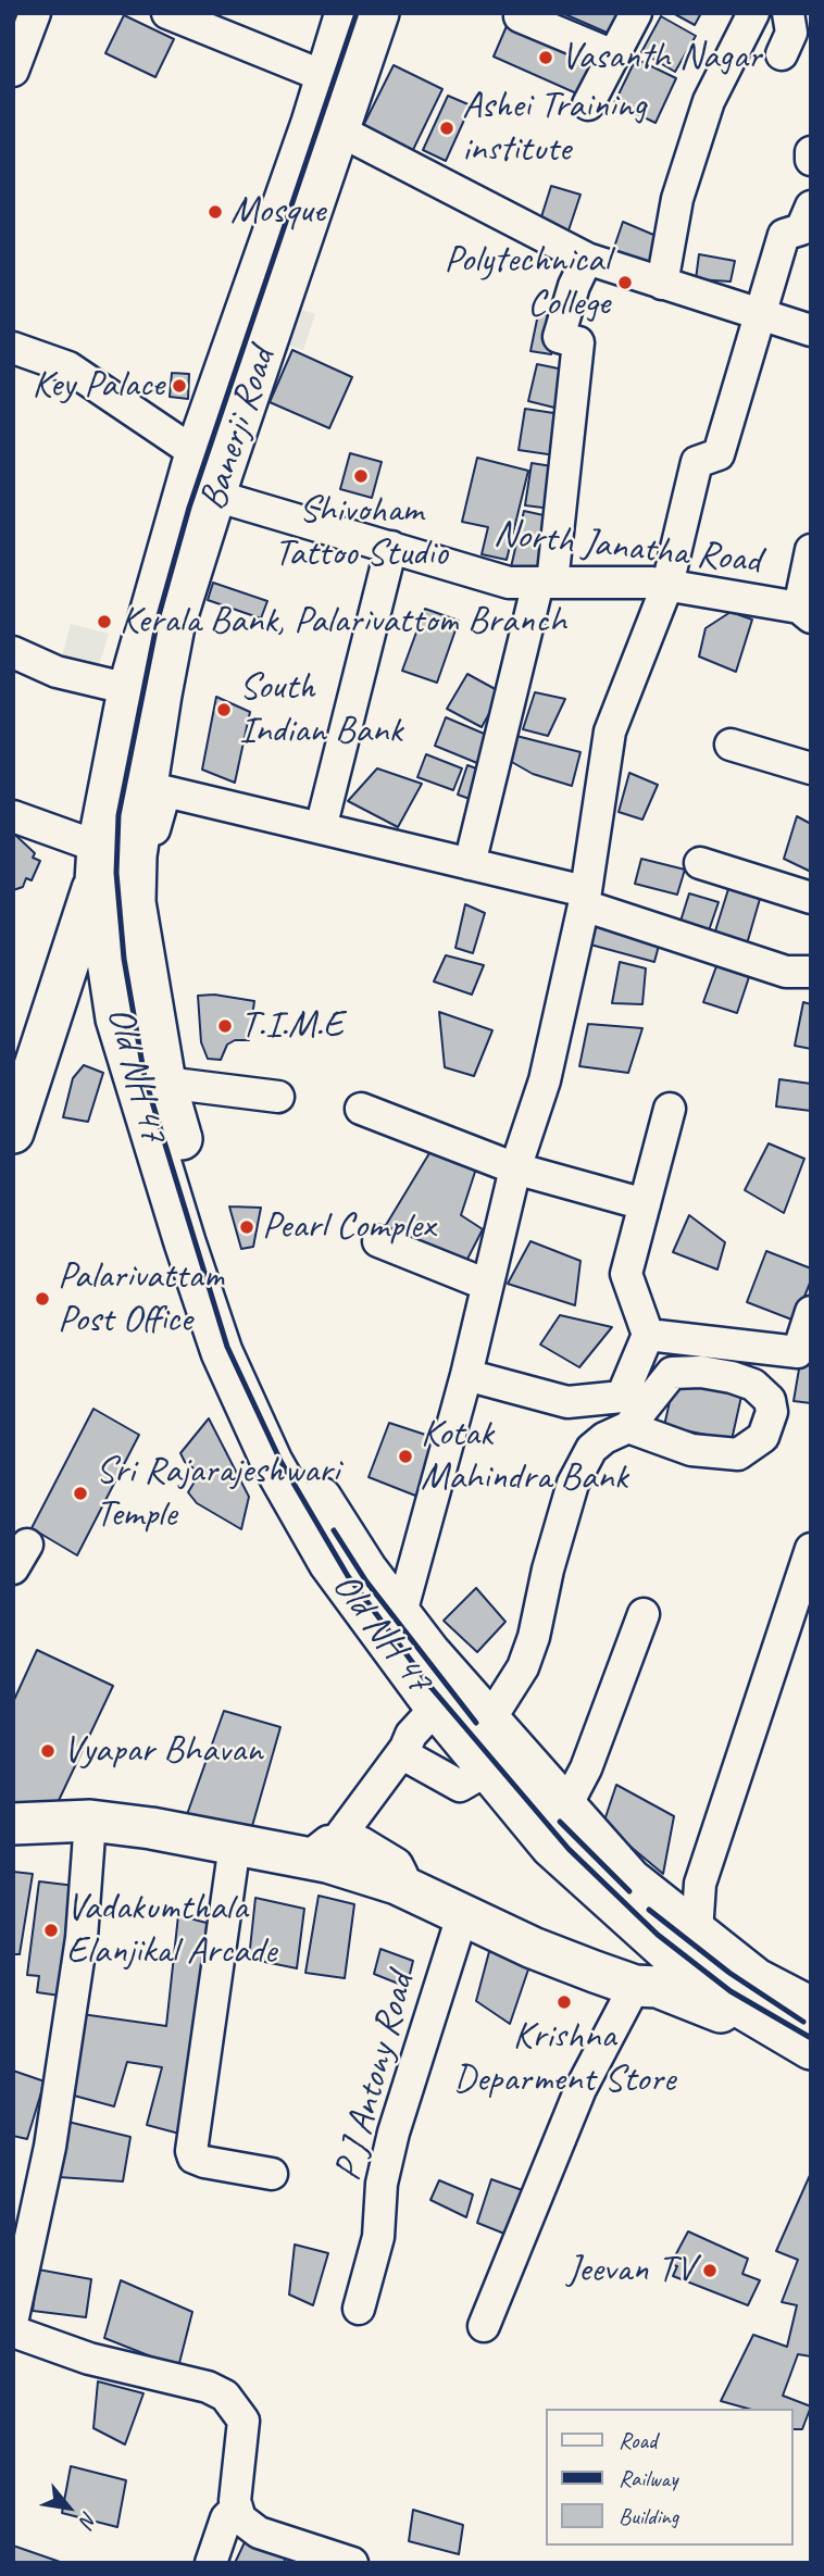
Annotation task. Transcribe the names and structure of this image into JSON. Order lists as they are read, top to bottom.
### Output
{
  "streets": {
    "main road": ["Banerji Road", "Old NH 47"],
    "street": ["North Janatha Road", "P J Antony Road"]
  },
  "crossings": [
    ["Banerji Road", "North Janatha Road"],
    ["Banerji Road", "Old NH 47"],
    ["Old NH 47", "P J Antony Road"]
  ],
  "places": [
    "Vasanth Nagar",
    "Ashei Training institute",
    "Mosque",
    "Polytechnical College",
    "Key Palace",
    "Shivoham Tattoo Studio",
    "Kerala Bank, Palarivattom Branch",
    "South Indian Bank",
    "T.I.M.E",
    "Pearl Complex",
    "Palarivattam Post Office",
    "Kotak Mahindra Bank",
    "Sri Rajarajeshwari Temple",
    "Vyapar Bhavan",
    "Vadakumthala Elanjikal Arcade",
    "Krishna Deparment Store",
    "Jeevan TV"
  ],
  "legend": ["Road", "Railway", "Building"],
  "north": "bottom right"
}
